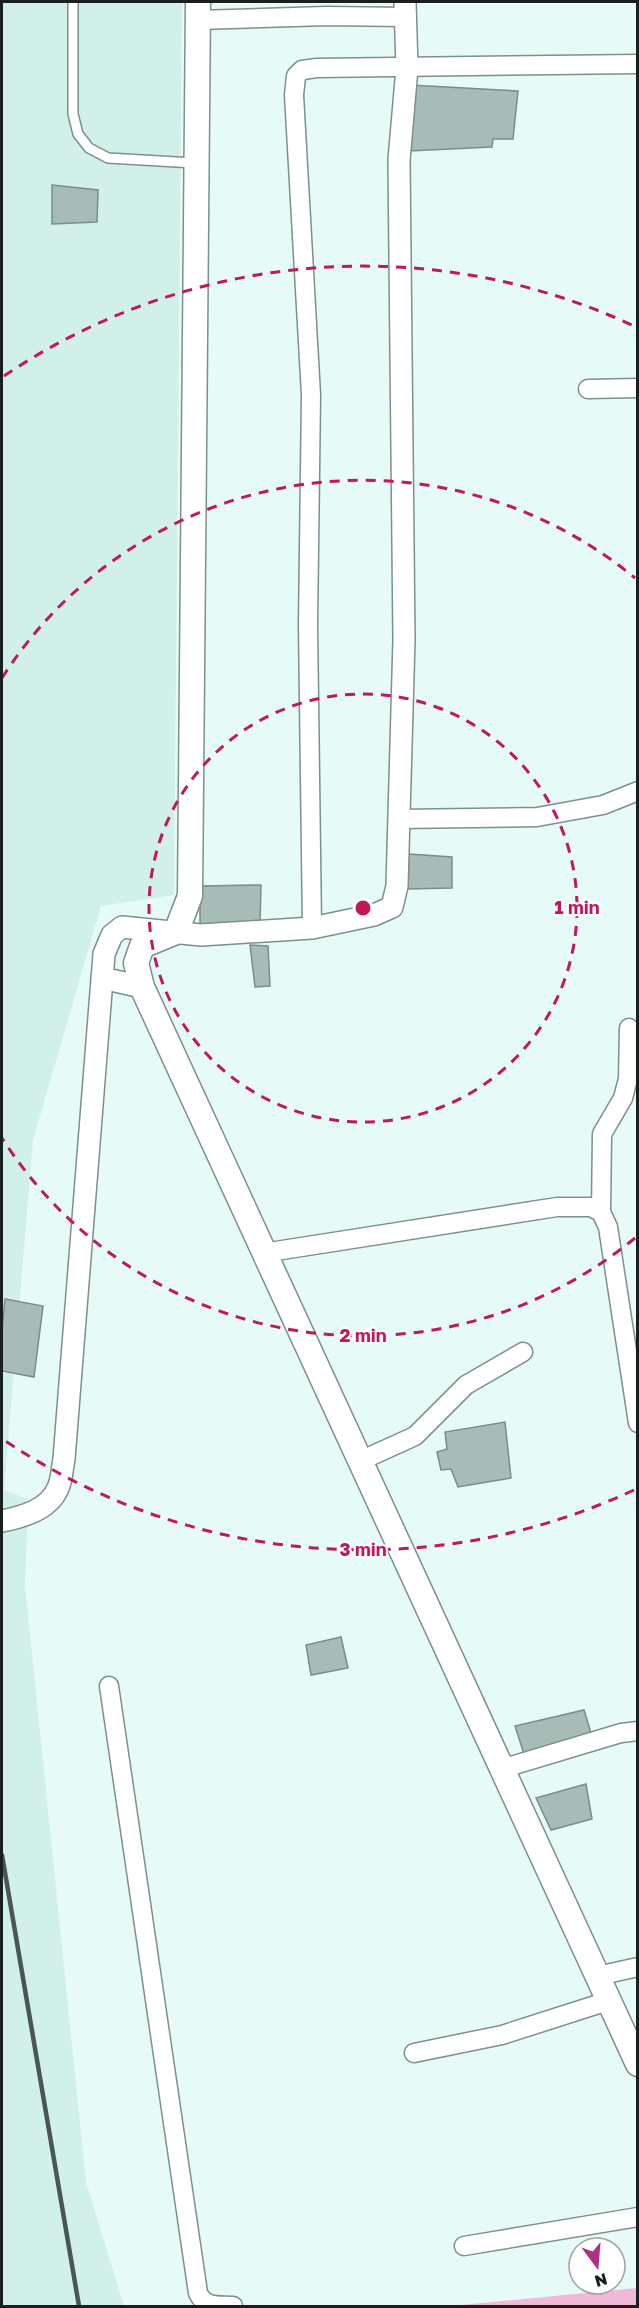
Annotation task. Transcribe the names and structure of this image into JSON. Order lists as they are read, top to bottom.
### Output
{
  "north": "bottom",
  "rings": ["1 min", "2 min", "3 min"]
}
